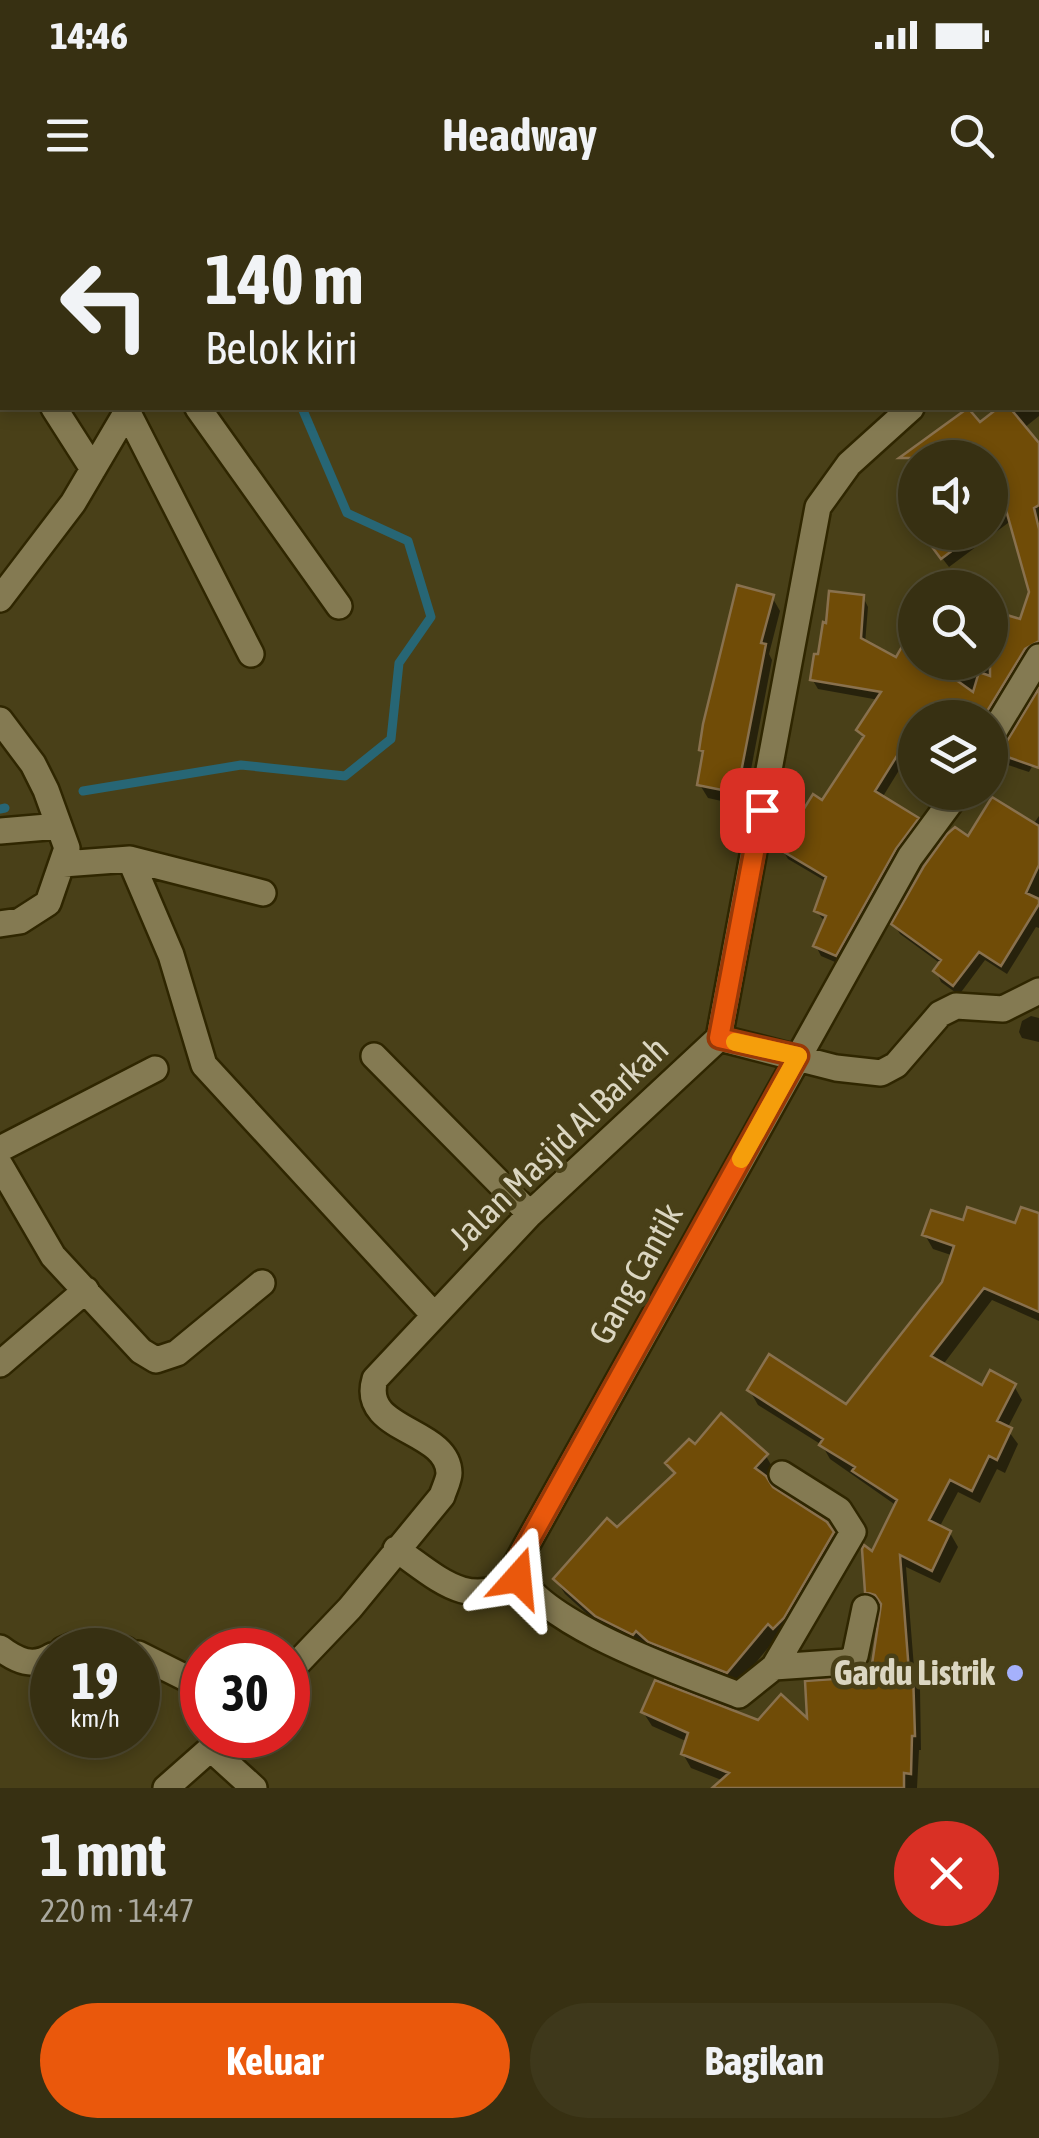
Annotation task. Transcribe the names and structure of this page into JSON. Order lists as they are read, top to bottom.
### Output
{
  "streets": {
    "street": ["Jalan Masjid Al Barkah", "Gang Cantik"]
  },
  "places": ["Gardu Listrik"],
  "page": {
    "status": "14:46",
    "header": "Headway",
    "turn": ["140 m", "Belok kiri"],
    "speed": "19 km/h",
    "limit": "30",
    "heading": ["1 mnt", "220 m · 14:47"],
    "buttons": ["Keluar", "Bagikan"]
  }
}
